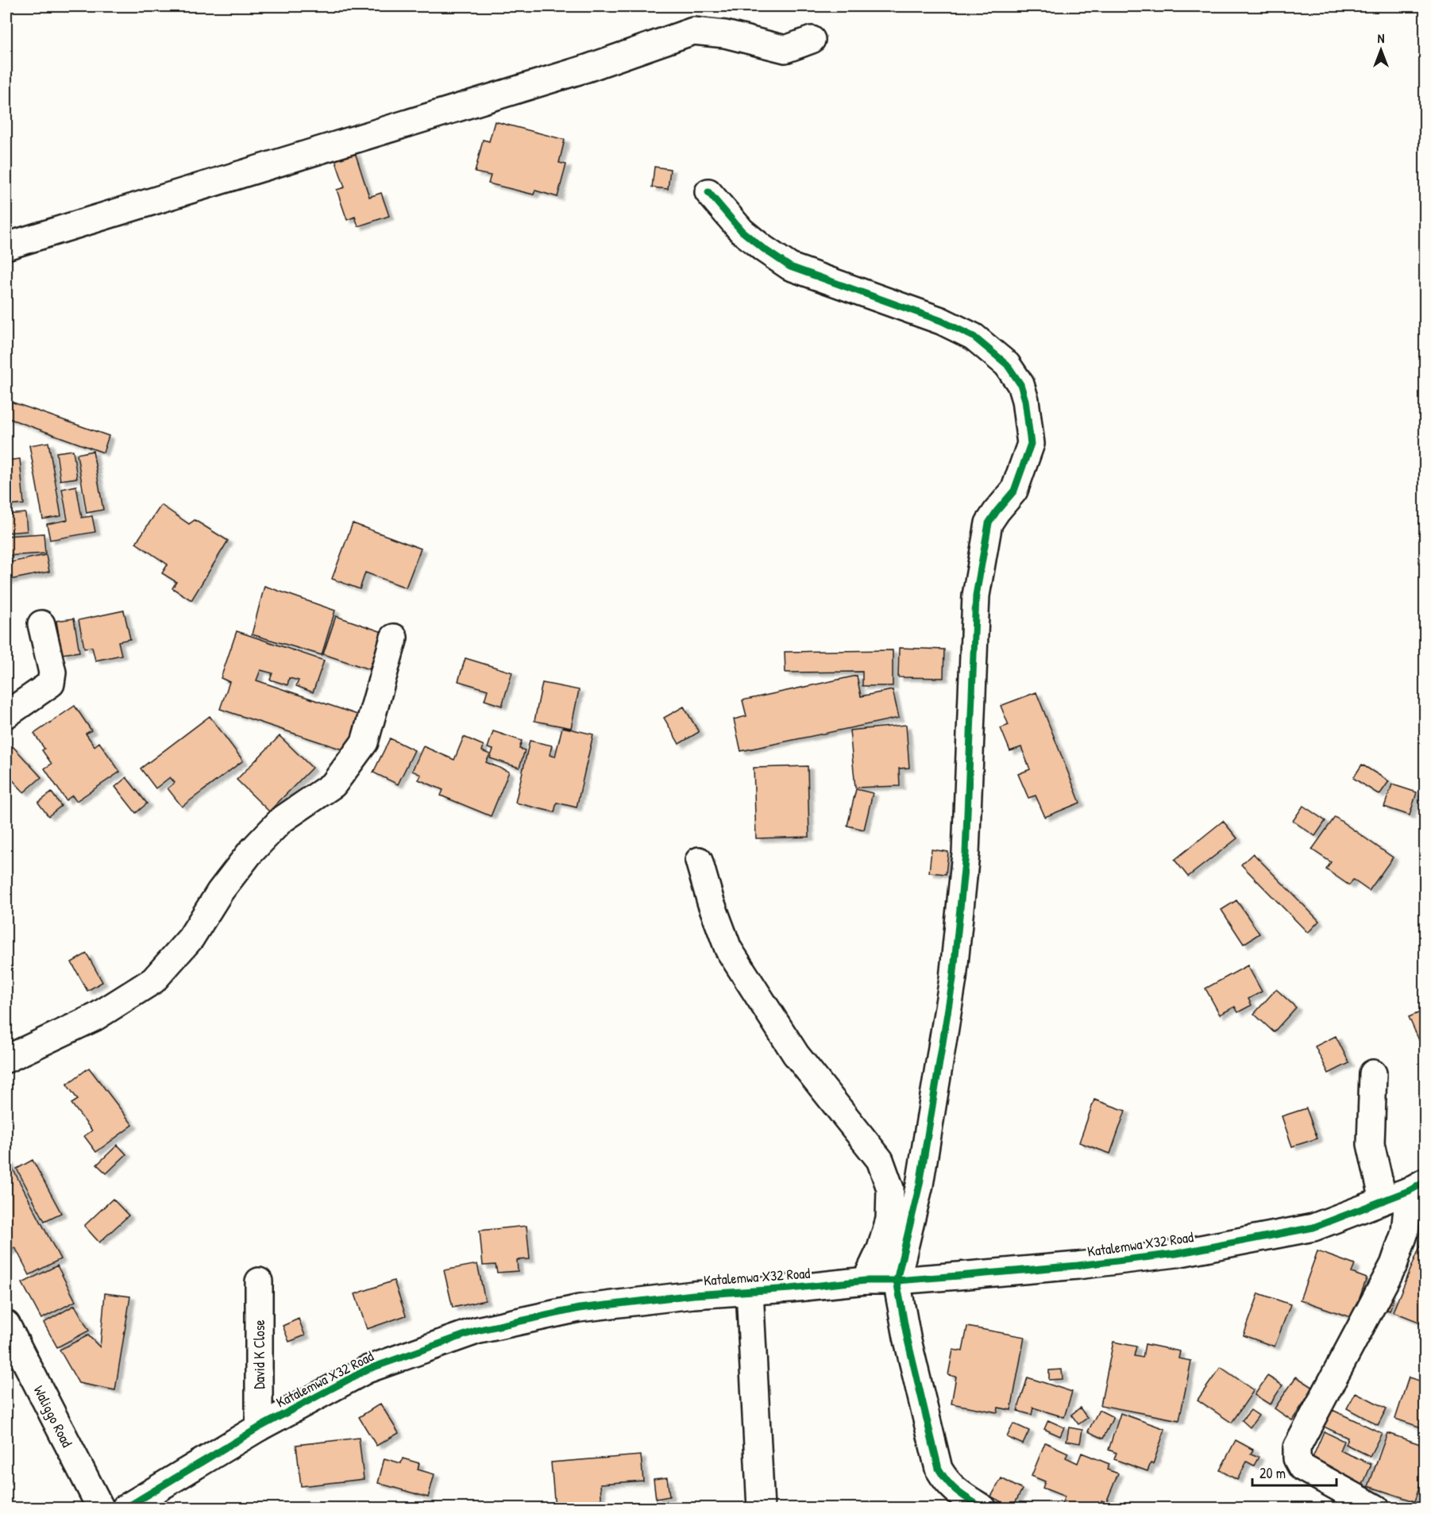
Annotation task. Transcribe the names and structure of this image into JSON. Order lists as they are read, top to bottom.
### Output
{
  "streets": {
    "street": ["Katalemwa X32 Road", "David K Close", "Waliggo Road"]
  },
  "crossings": [
    ["Katalemwa X32 Road", "David K Close"]
  ],
  "scale_bar": "20 m",
  "north": "top"
}
